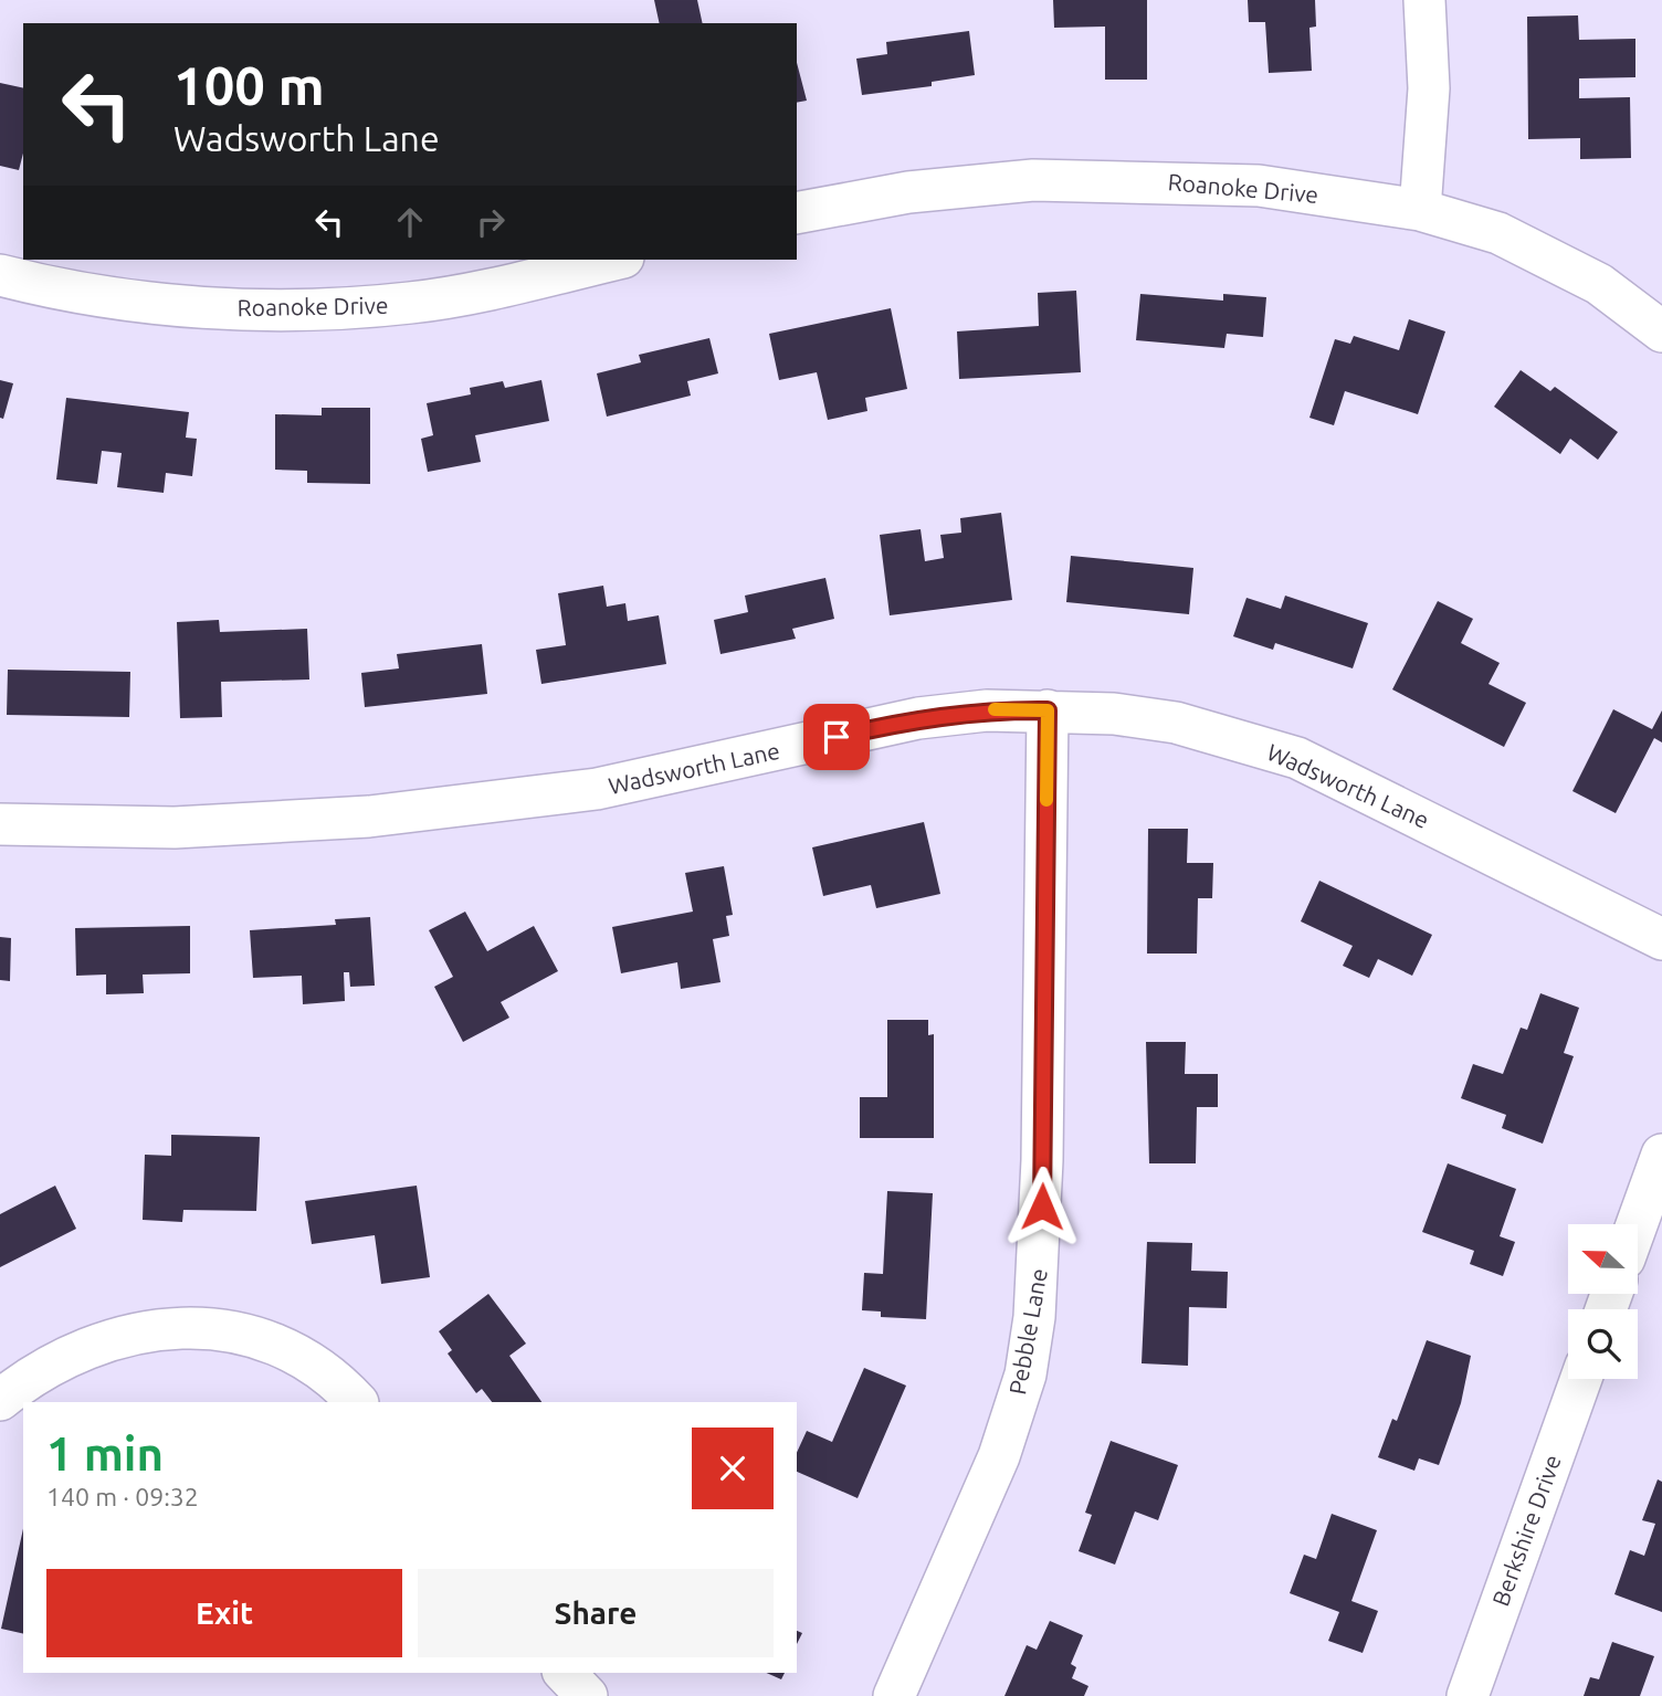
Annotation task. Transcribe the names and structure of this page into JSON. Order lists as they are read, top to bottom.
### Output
{
  "streets": {
    "street": [
      "Roanoke Drive",
      "Wadsworth Lane",
      "Pebble Lane",
      "Berkshire Drive"
    ]
  },
  "crossings": [
    ["Wadsworth Lane", "Pebble Lane"]
  ],
  "north": "left",
  "page": {
    "turn": ["100 m", "Wadsworth Lane"],
    "heading": ["1 min", "140 m · 09:32"],
    "buttons": ["Exit", "Share"]
  }
}
